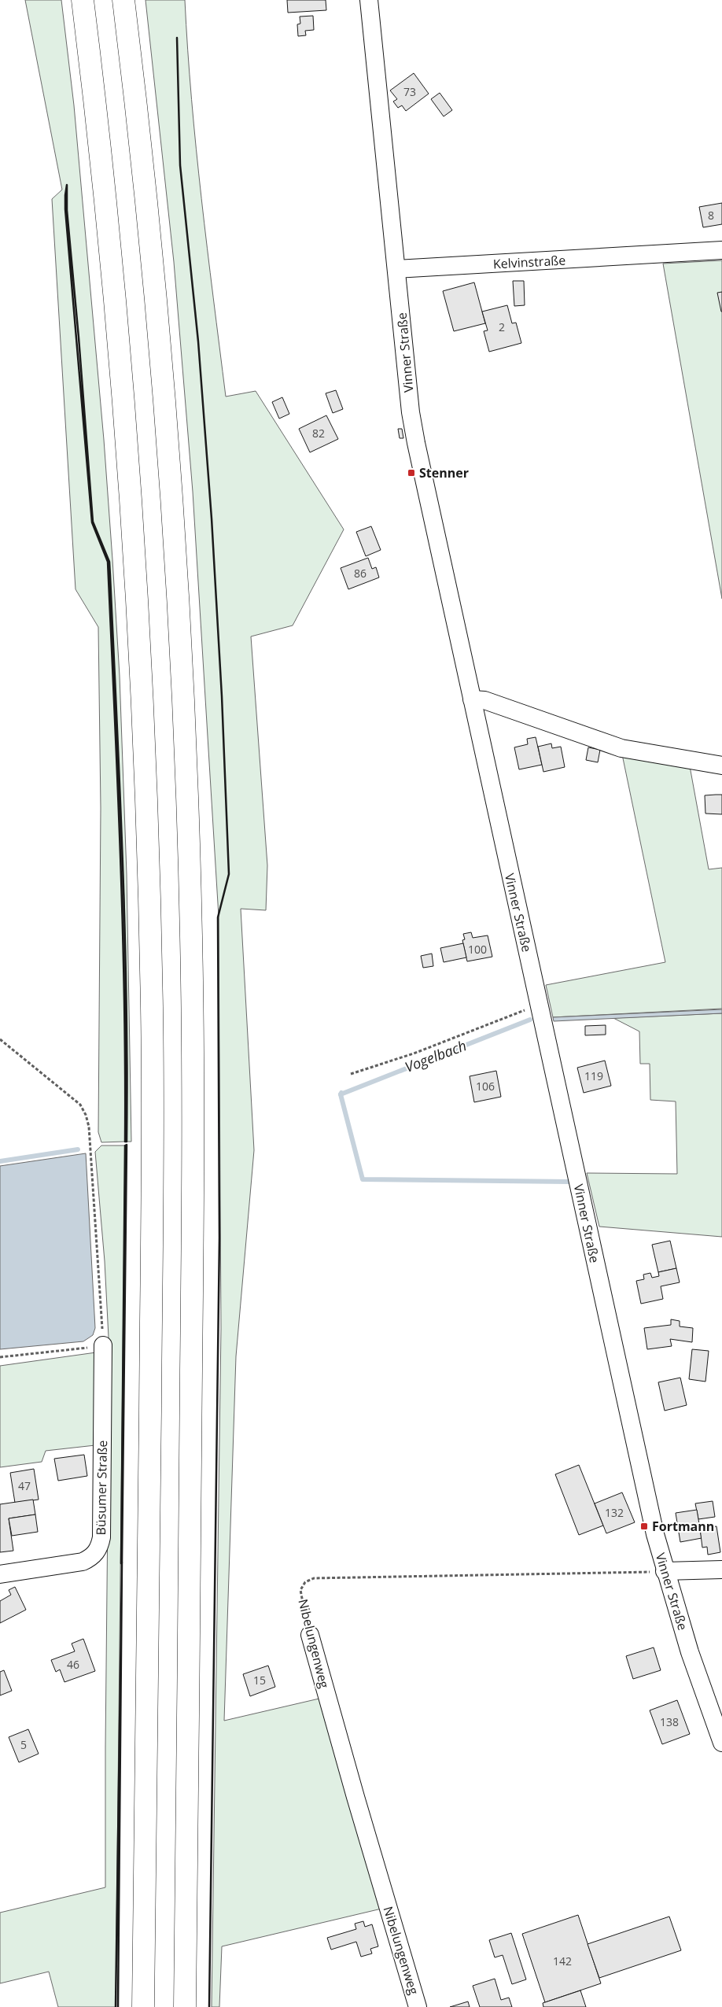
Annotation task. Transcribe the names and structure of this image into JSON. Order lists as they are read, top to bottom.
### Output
{
  "streets": {
    "street": [
      "Kelvinstraße",
      "Vinner Straße",
      "Büsumer Straße",
      "Nibelungenweg"
    ]
  },
  "crossings": [
    ["Kelvinstraße", "Vinner Straße"],
    ["Vinner Straße", "Nibelungenweg"]
  ],
  "water": ["Vogelbach"],
  "places": {
    "transit": ["Stenner", "Fortmann"]
  },
  "house_numbers": [
    "73",
    "8",
    "2",
    "82",
    "86",
    "100",
    "119",
    "106",
    "47",
    "132",
    "46",
    "15",
    "138",
    "5",
    "142"
  ]
}
